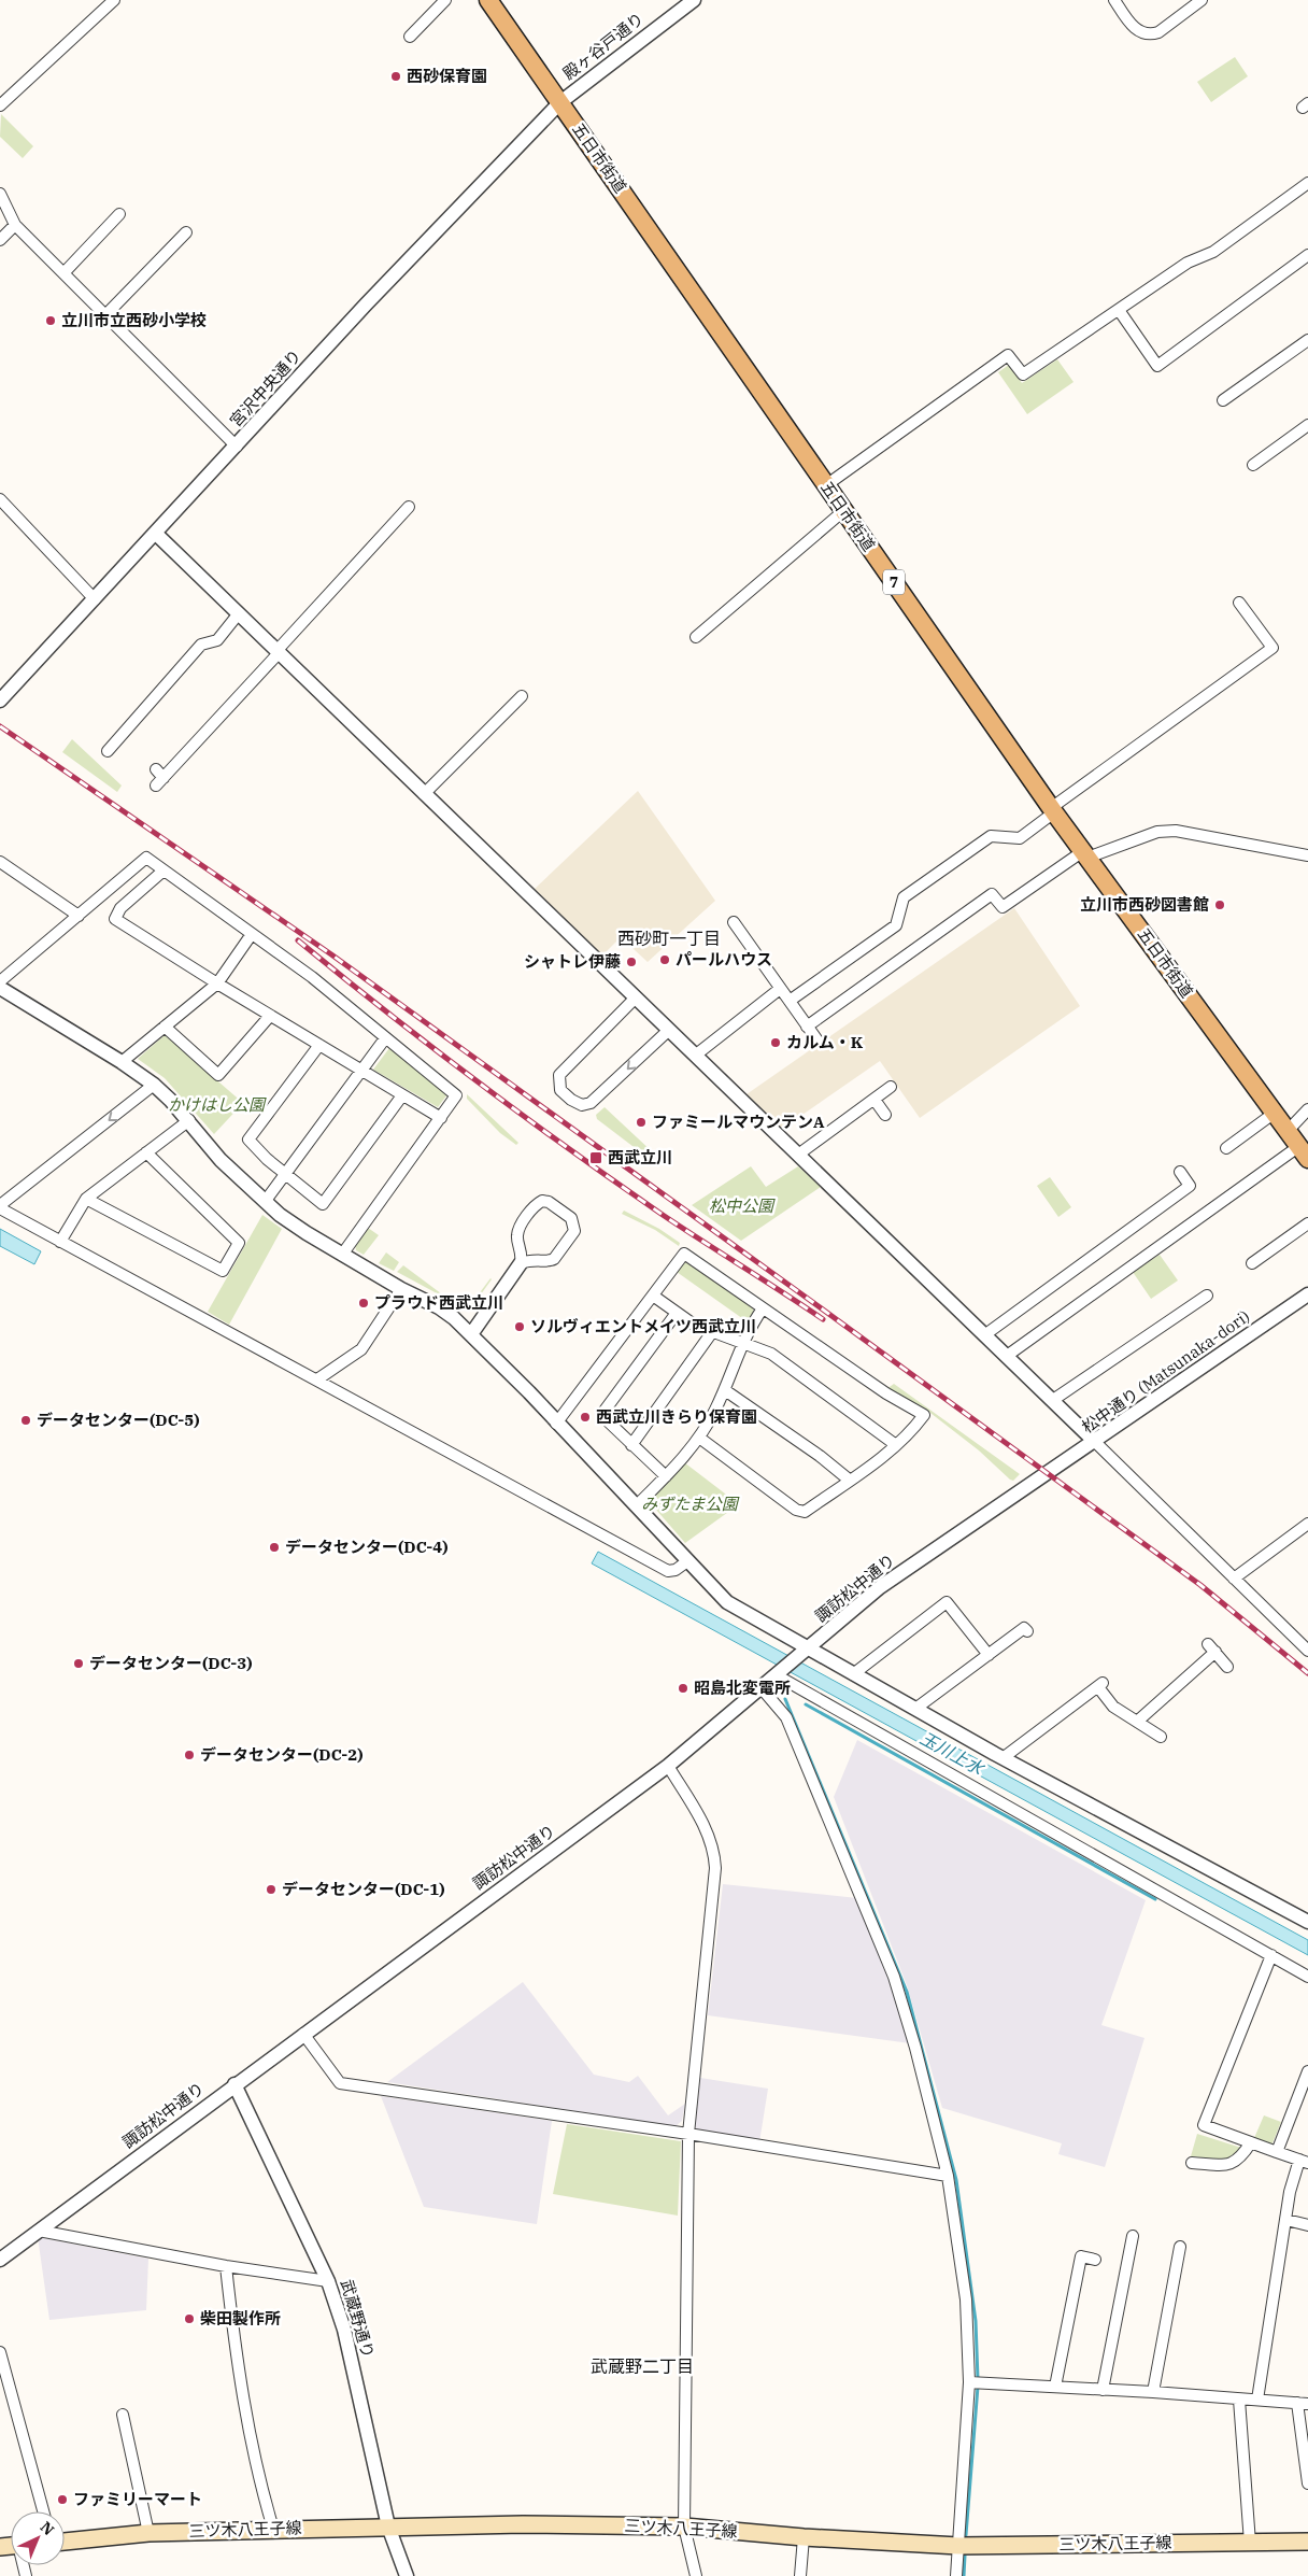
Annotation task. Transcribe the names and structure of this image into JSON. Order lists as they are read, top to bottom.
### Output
{
  "streets": {
    "main road": ["五日市街道", "7", "三ツ木八王子線"],
    "street": [
      "殿ヶ谷戸通り",
      "宮沢中央通り",
      "松中通り (Matsunaka-dori)",
      "諏訪松中通り",
      "武蔵野通り"
    ]
  },
  "crossings": [
    ["殿ヶ谷戸通り", "五日市街道"],
    ["殿ヶ谷戸通り", "宮沢中央通り"],
    ["五日市街道", "宮沢中央通り"],
    ["松中通り (Matsunaka-dori)", "諏訪松中通り"],
    ["諏訪松中通り", "武蔵野通り"],
    ["武蔵野通り", "三ツ木八王子線"]
  ],
  "districts": ["西砂町一丁目", "武蔵野二丁目"],
  "water": ["玉川上水"],
  "parks": ["かけはし公園", "松中公園", "みずたま公園"],
  "places": {
    "other": [
      "西砂保育園",
      "立川市立西砂小学校",
      "立川市西砂図書館",
      "パールハウス",
      "シャトレ伊藤",
      "カルム・K",
      "ファミールマウンテンA",
      "プラウド西武立川",
      "ソルヴィエントメイツ西武立川",
      "西武立川きらり保育園",
      "データセンター(DC-5)",
      "データセンター(DC-4)",
      "データセンター(DC-3)",
      "昭島北変電所",
      "データセンター(DC-2)",
      "データセンター(DC-1)",
      "柴田製作所",
      "ファミリーマート"
    ],
    "transit": ["西武立川"]
  },
  "north": "top right"
}
